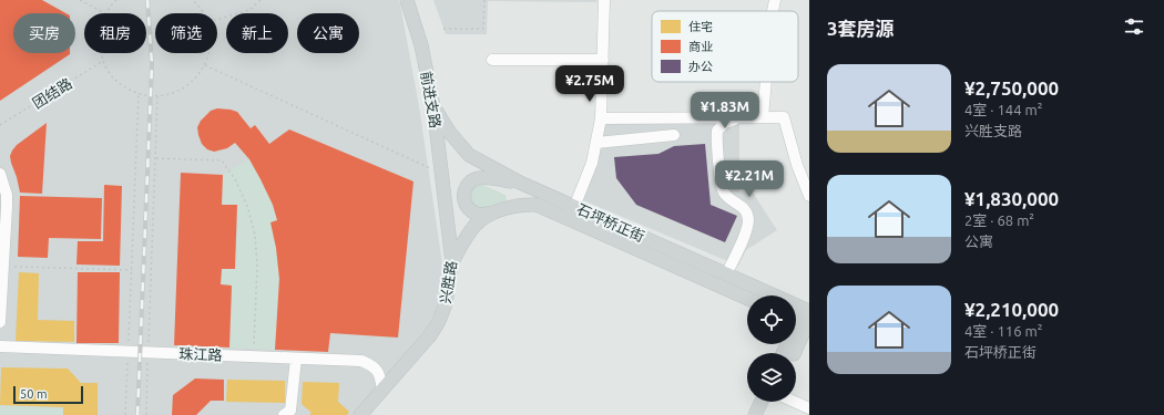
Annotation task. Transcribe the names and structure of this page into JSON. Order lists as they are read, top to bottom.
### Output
{
  "streets": {
    "main road": ["前进支路", "石坪桥正街", "兴胜路"],
    "street": ["珠江路"],
    "path": ["团结路"]
  },
  "crossings": [
    ["前进支路", "石坪桥正街"],
    ["前进支路", "兴胜路"],
    ["石坪桥正街", "兴胜路"],
    ["兴胜路", "珠江路"]
  ],
  "legend": ["住宅", "商业", "办公"],
  "scale_bar": "50 m",
  "page": {
    "heading": "3套房源",
    "chip": [
      "买房",
      "租房",
      "筛选",
      "新上",
      "公寓"
    ],
    "list": [
      {
        "name": "¥2,750,000",
        "note": "4室 · 144 m² · 兴胜支路"
      },
      {
        "name": "¥1,830,000",
        "note": "2室 · 68 m² · 公寓"
      },
      {
        "name": "¥2,210,000",
        "note": "4室 · 116 m² · 石坪桥正街"
      }
    ],
    "price": ["¥2.75M", "¥1.83M", "¥2.21M"],
    "scale": "50 m"
  }
}
